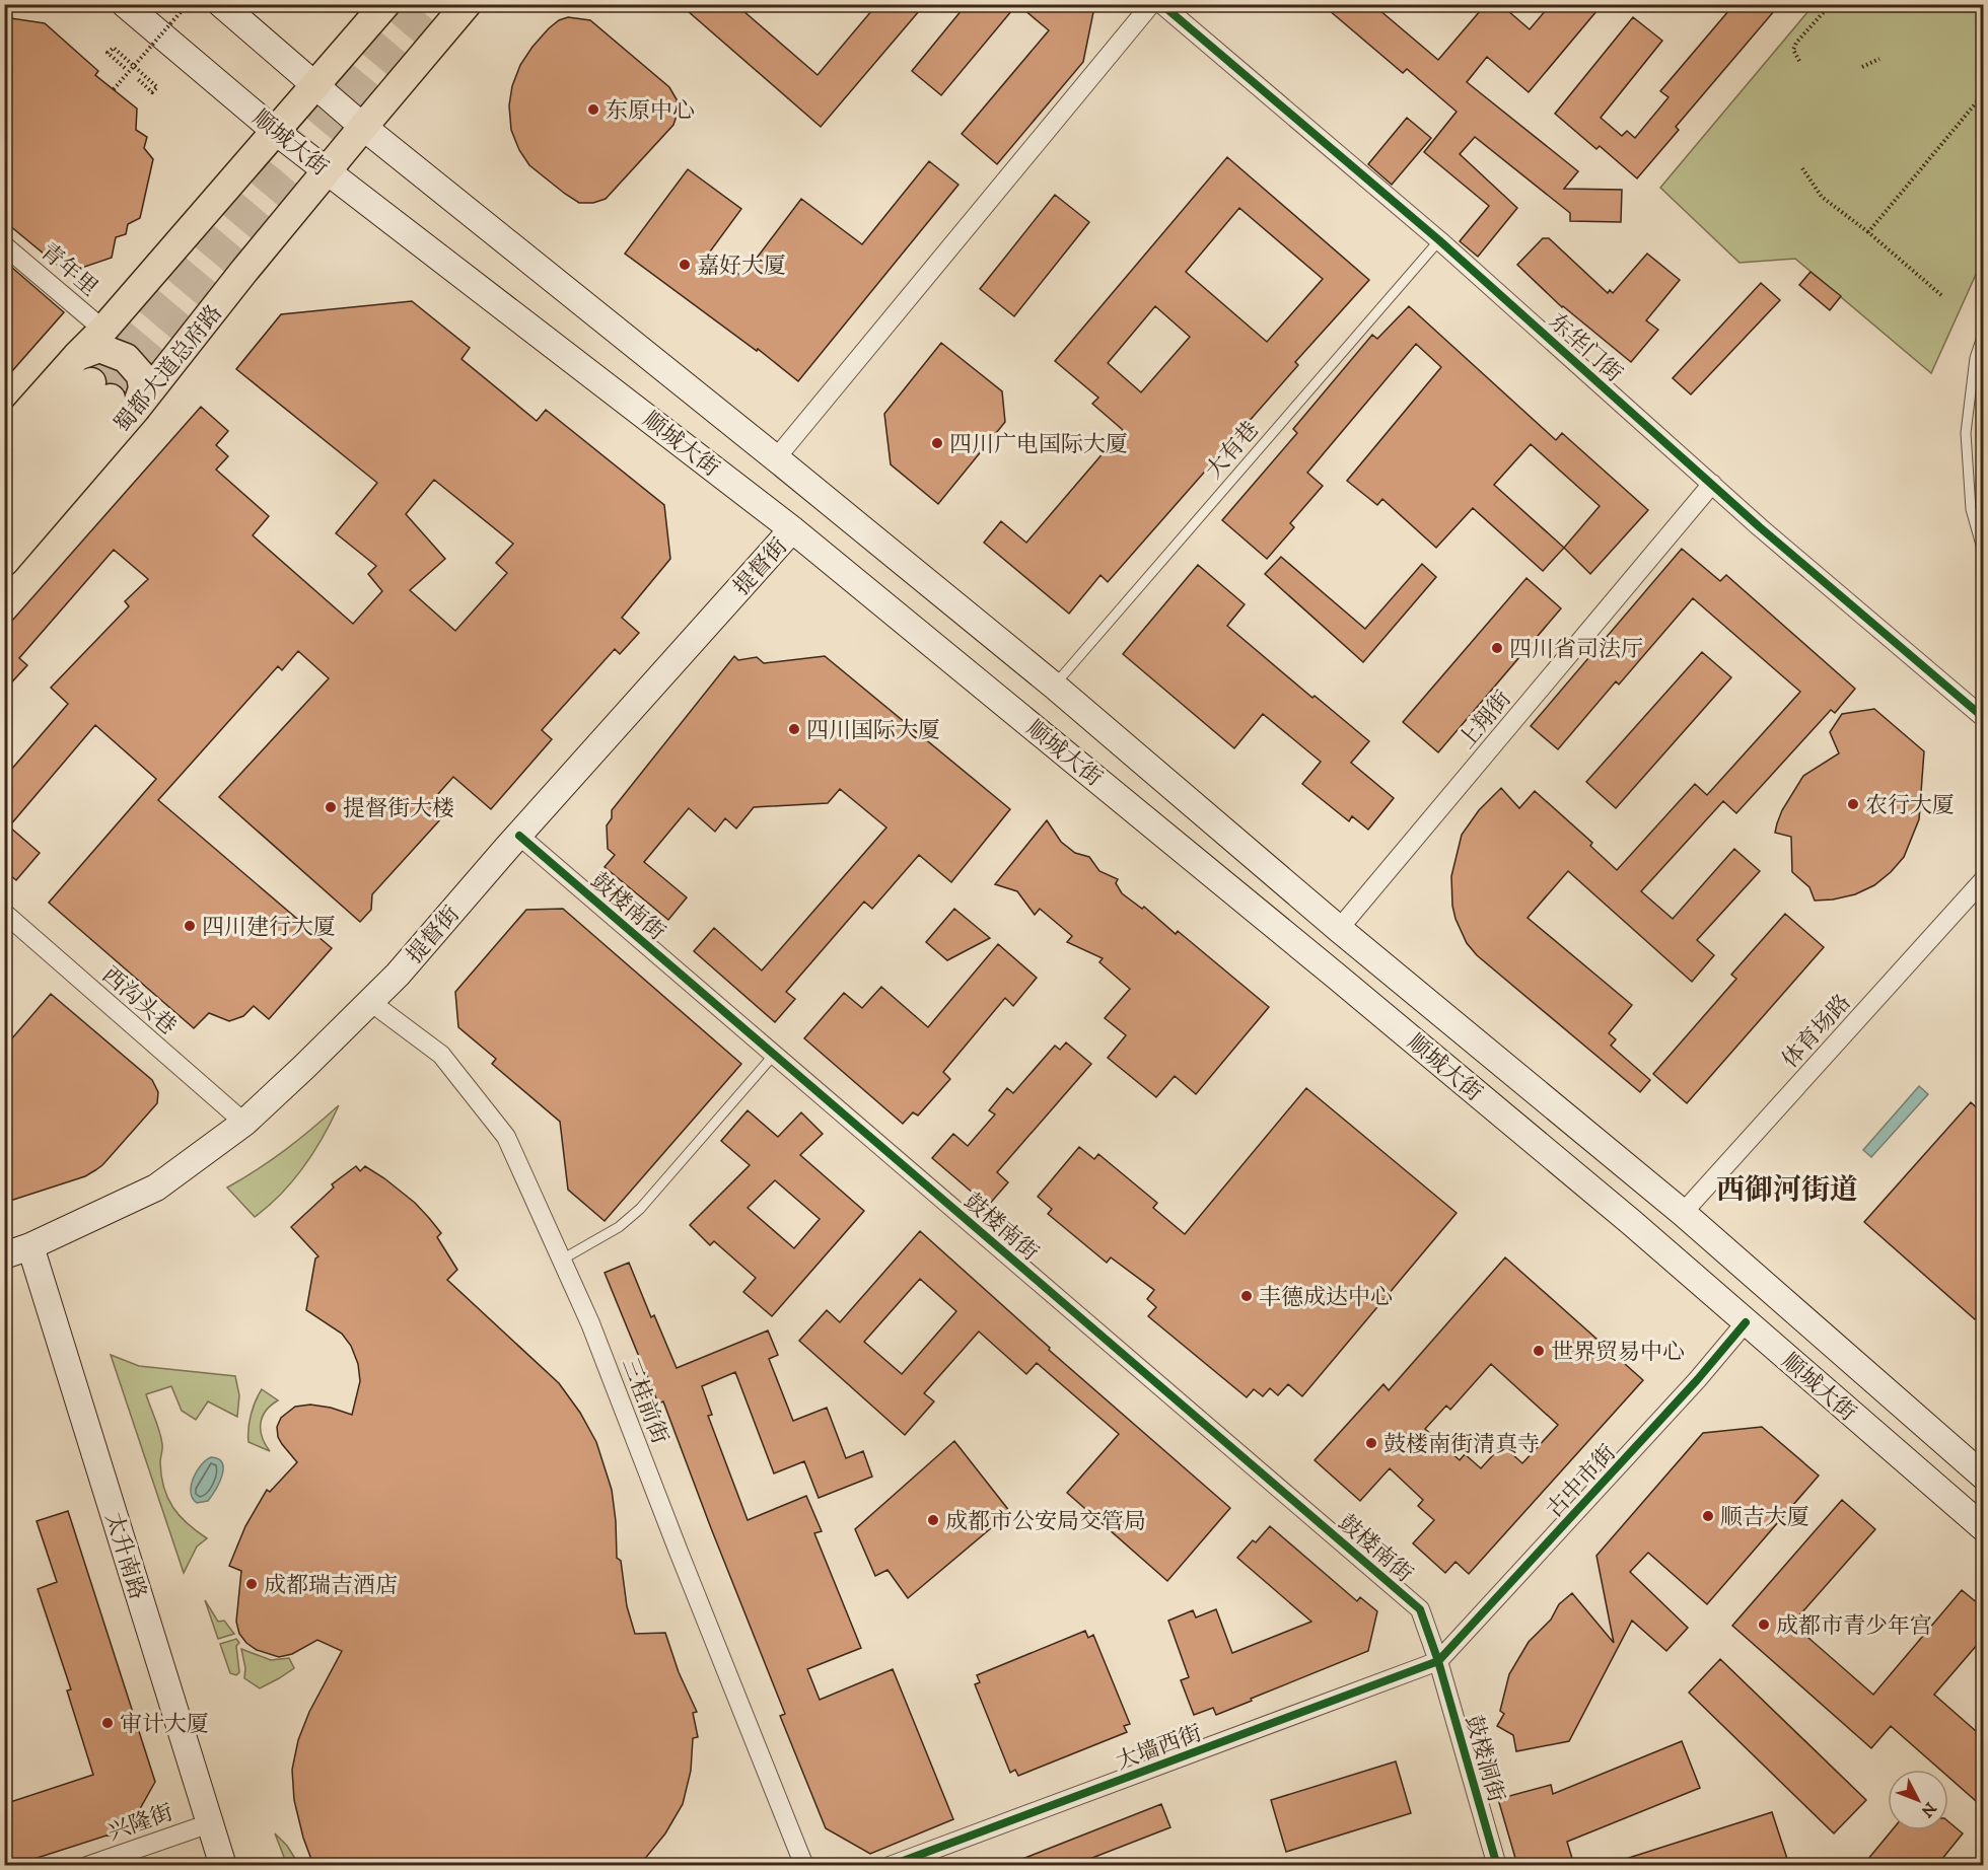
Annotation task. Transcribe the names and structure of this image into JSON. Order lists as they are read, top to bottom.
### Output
{
  "streets": {
    "main road": [
      "顺城大街",
      "蜀都大道总府路",
      "提督街",
      "太升南路"
    ],
    "street": [
      "青年里",
      "东华门街",
      "上翔街",
      "鼓楼南街",
      "西沟头巷",
      "体育场路",
      "三桂前街",
      "古中市街",
      "大墙西街",
      "鼓楼洞街",
      "兴隆街"
    ],
    "lane": ["大有巷"]
  },
  "crossings": [
    ["顺城大街", "蜀都大道总府路"],
    ["顺城大街", "大有巷"],
    ["顺城大街", "提督街"],
    ["顺城大街", "上翔街"],
    ["顺城大街", "体育场路"],
    ["顺城大街", "古中市街"],
    ["东华门街", "大有巷"],
    ["东华门街", "上翔街"],
    ["提督街", "鼓楼南街"],
    ["提督街", "西沟头巷"],
    ["提督街", "三桂前街"],
    ["提督街", "太升南路"],
    ["鼓楼南街", "古中市街"],
    ["鼓楼南街", "大墙西街"],
    ["鼓楼南街", "鼓楼洞街"],
    ["古中市街", "大墙西街"],
    ["古中市街", "鼓楼洞街"],
    ["太升南路", "兴隆街"],
    ["大墙西街", "鼓楼洞街"]
  ],
  "districts": ["西御河街道"],
  "places": [
    "东原中心",
    "嘉好大厦",
    "四川广电国际大厦",
    "四川省司法厅",
    "四川国际大厦",
    "农行大厦",
    "提督街大楼",
    "四川建行大厦",
    "丰德成达中心",
    "世界贸易中心",
    "鼓楼南街清真寺",
    "顺吉大厦",
    "成都市公安局交管局",
    "成都瑞吉酒店",
    "成都市青少年宫",
    "审计大厦"
  ],
  "north": "bottom right"
}
